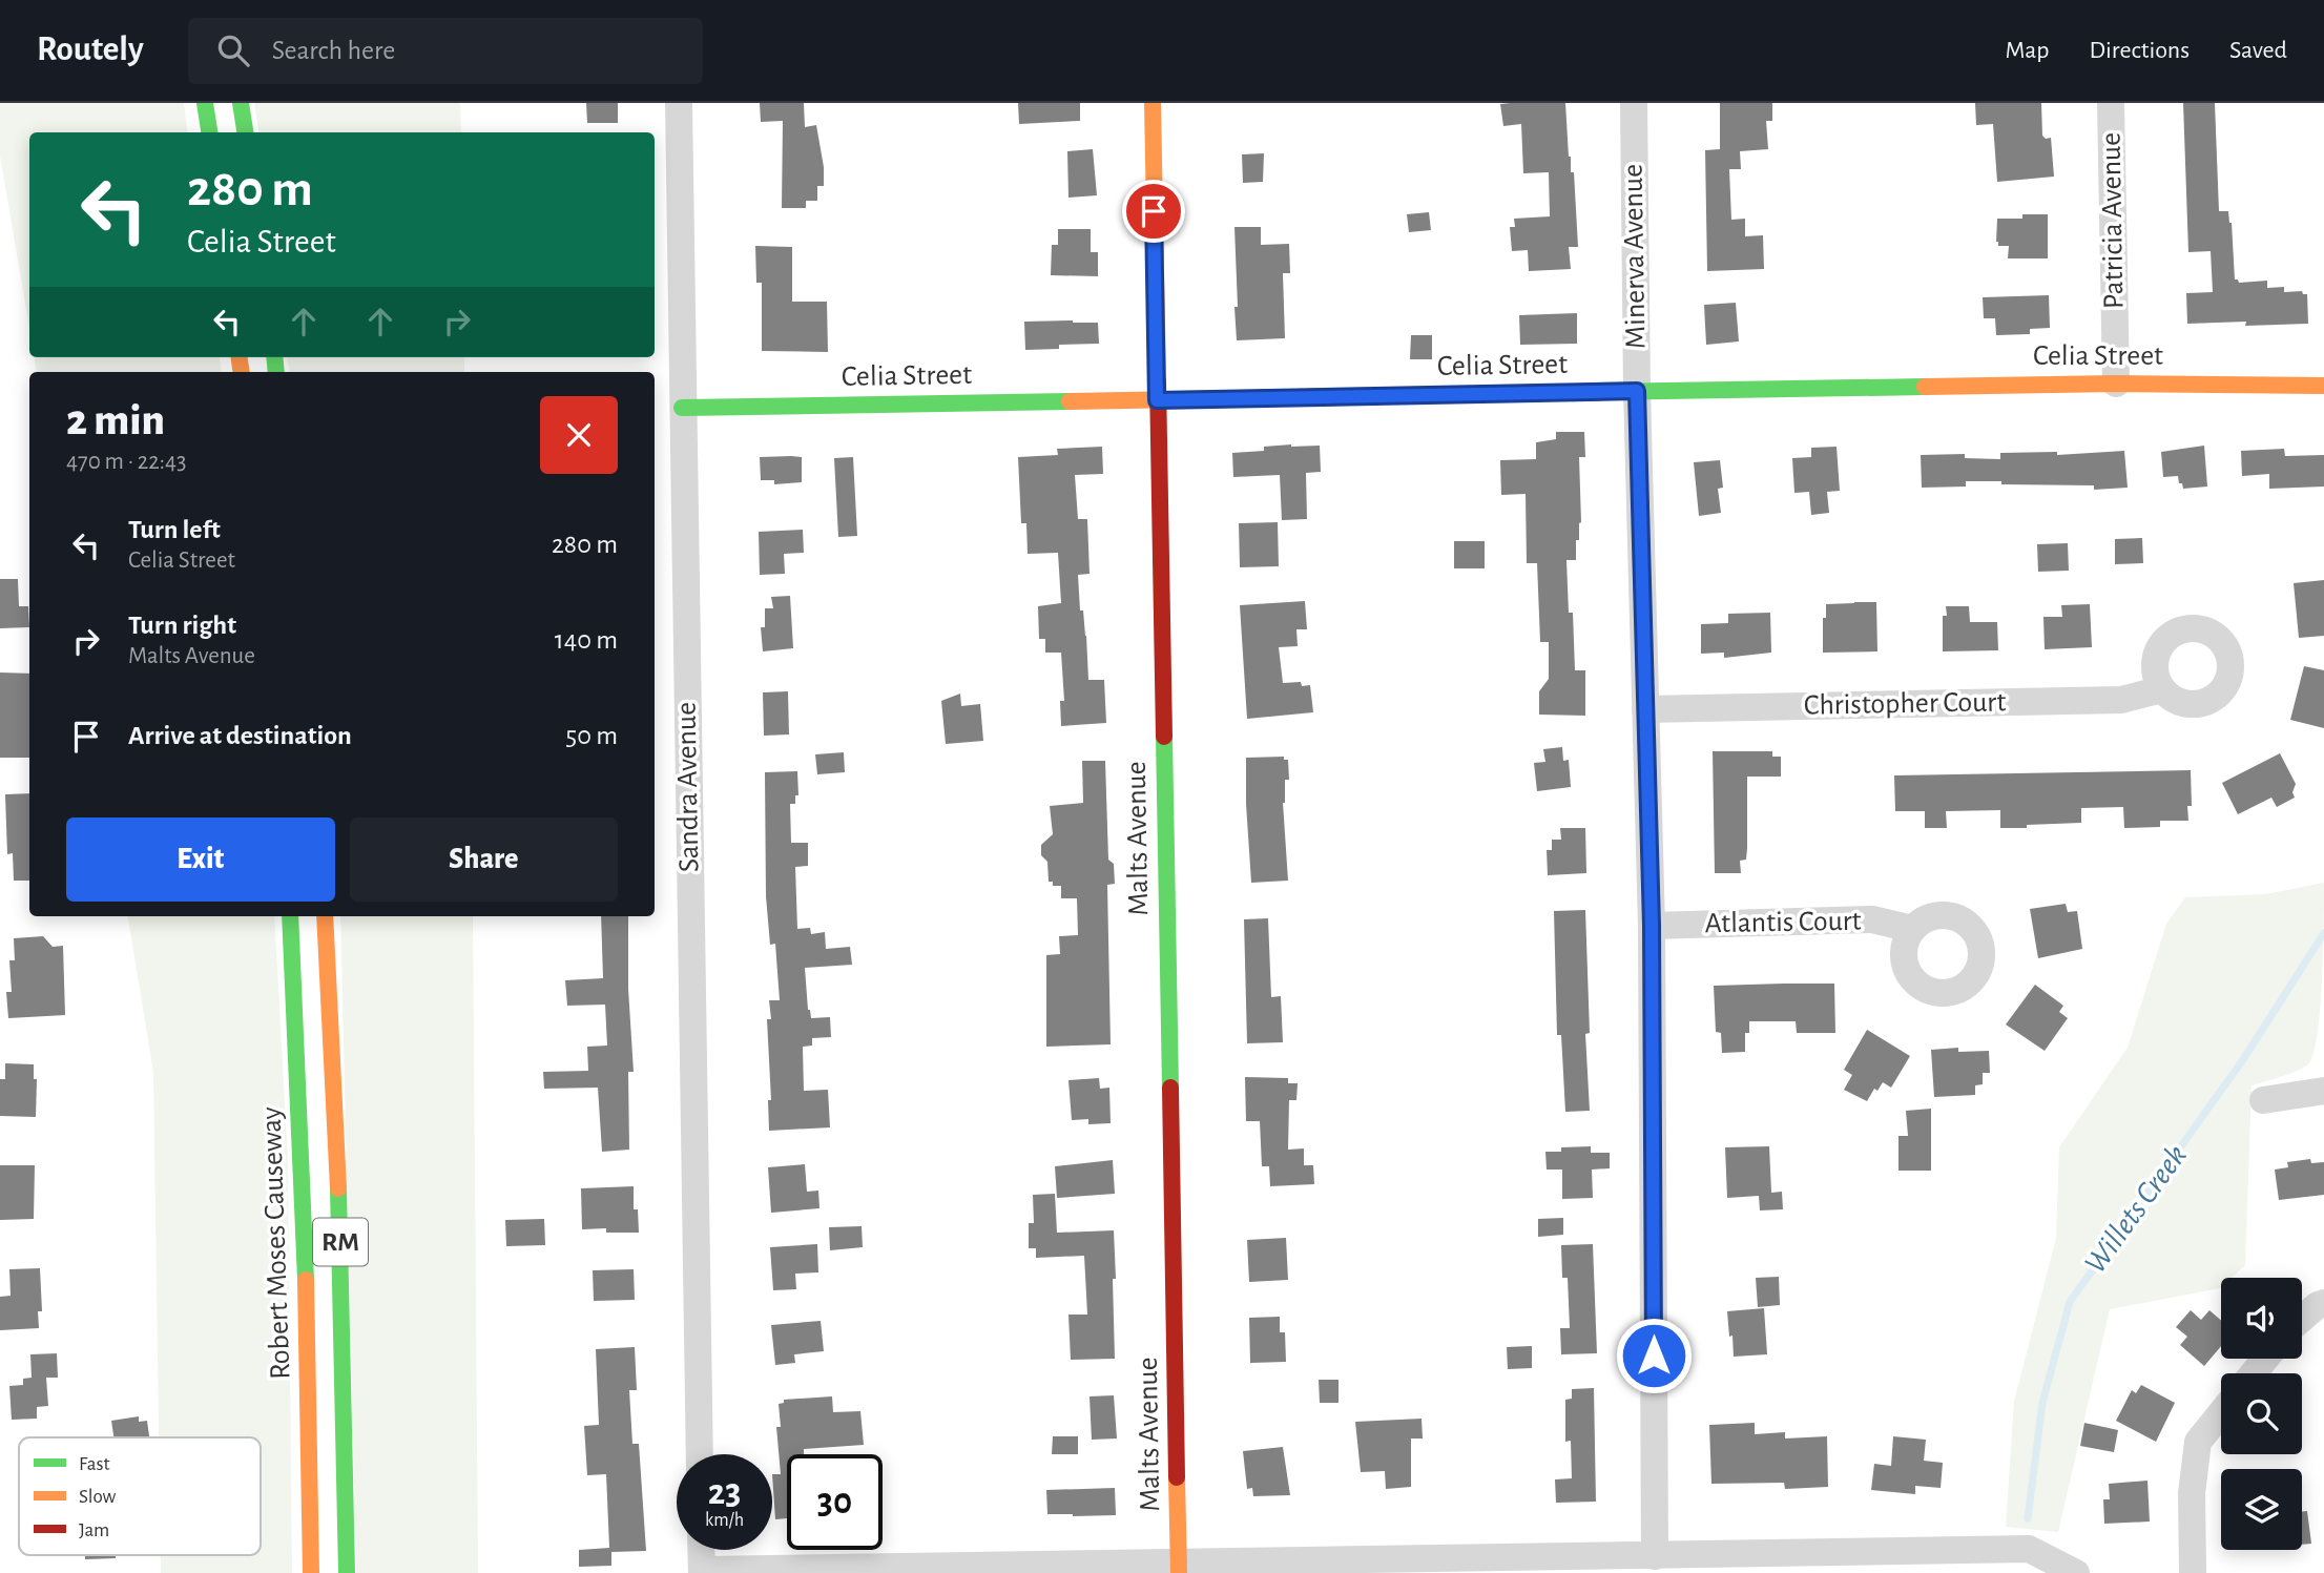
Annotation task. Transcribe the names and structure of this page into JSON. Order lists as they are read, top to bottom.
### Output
{
  "streets": {
    "main road": [
      "Celia Street",
      "Malts Avenue",
      "RM",
      "Robert Moses Causeway"
    ],
    "street": [
      "Patricia Avenue",
      "Minerva Avenue",
      "Christopher Court",
      "Sandra Avenue",
      "Atlantis Court"
    ]
  },
  "crossings": [
    ["Patricia Avenue", "Celia Street"],
    ["Minerva Avenue", "Celia Street"],
    ["Minerva Avenue", "Christopher Court"],
    ["Minerva Avenue", "Atlantis Court"],
    ["Celia Street", "Sandra Avenue"],
    ["Celia Street", "Malts Avenue"]
  ],
  "water": ["Willets Creek"],
  "legend": ["Fast", "Slow", "Jam"],
  "page": {
    "header": "Routely",
    "search": "Search here",
    "nav": ["Map", "Directions", "Saved"],
    "turn": ["280 m", "Celia Street"],
    "heading": ["2 min", "470 m · 22:43"],
    "list": [
      {
        "name": "Turn left",
        "note": "Celia Street",
        "value": "280 m"
      },
      {
        "name": "Turn right",
        "note": "Malts Avenue",
        "value": "140 m"
      },
      {
        "name": "Arrive at destination",
        "value": "50 m"
      }
    ],
    "buttons": ["Exit", "Share"],
    "speed": "23 km/h",
    "limit": "30"
  }
}
